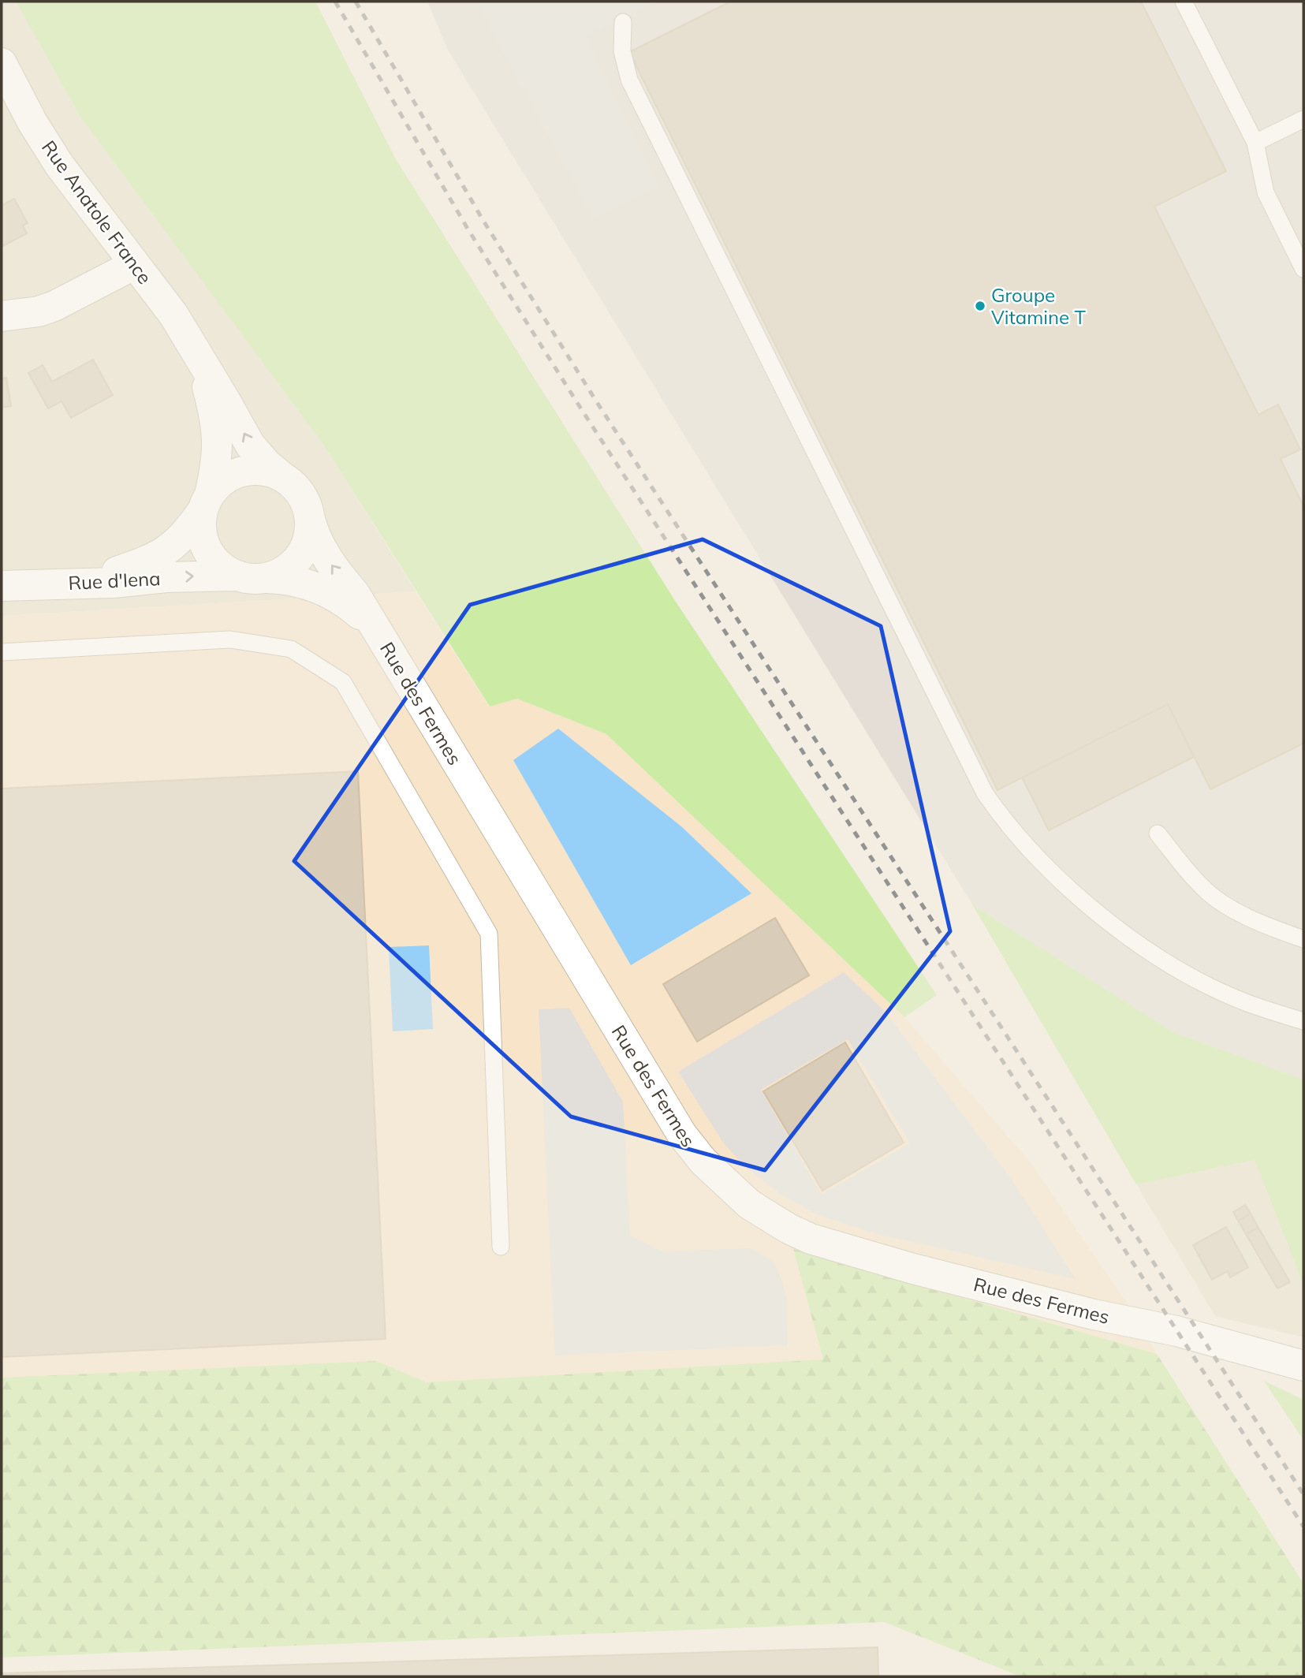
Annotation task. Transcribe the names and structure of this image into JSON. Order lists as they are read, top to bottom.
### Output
{
  "streets": {
    "street": ["Rue Anatole France", "Rue d'Iena", "Rue des Fermes"]
  },
  "crossings": [
    ["Rue Anatole France", "Rue d'Iena"],
    ["Rue Anatole France", "Rue des Fermes"],
    ["Rue d'Iena", "Rue des Fermes"]
  ],
  "one_way": ["Rue d'Iena"],
  "places": ["Groupe Vitamine T"]
}
